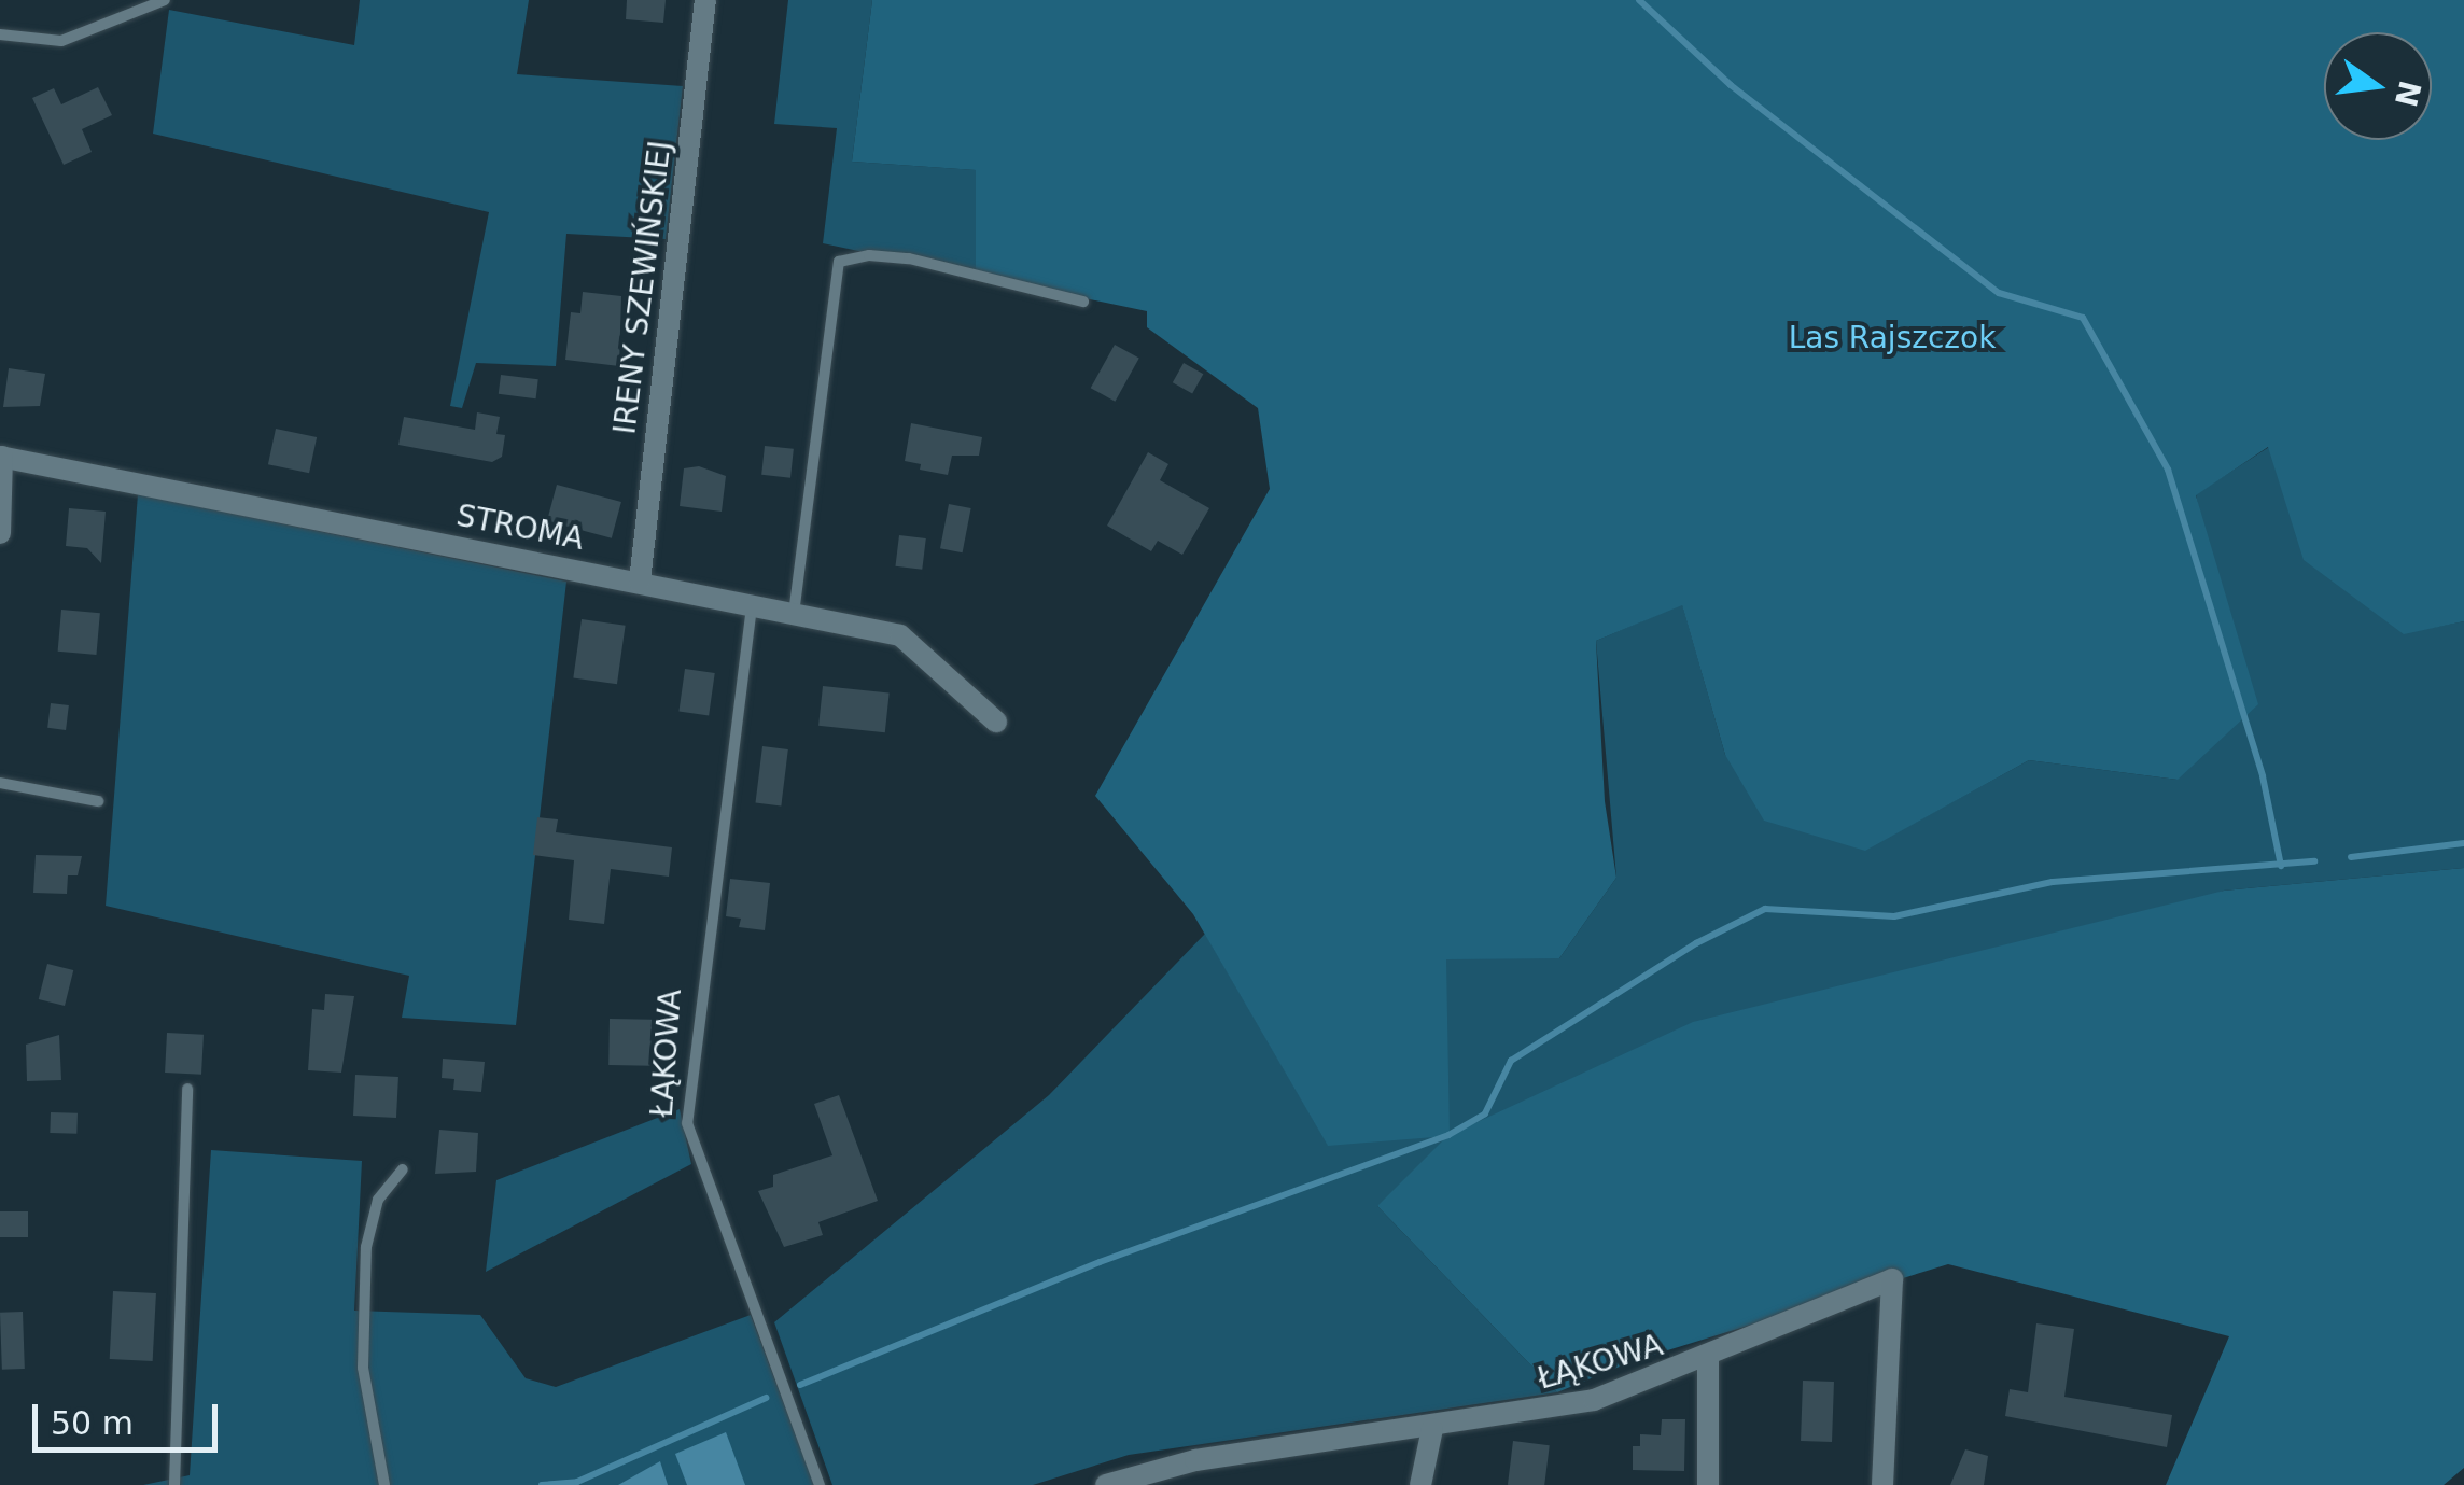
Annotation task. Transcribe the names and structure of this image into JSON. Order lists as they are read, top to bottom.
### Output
{
  "streets": {
    "street": ["IRENY SZEWIŃSKIEJ", "STROMA", "ŁĄKOWA"]
  },
  "crossings": [
    ["IRENY SZEWIŃSKIEJ", "STROMA"],
    ["STROMA", "ŁĄKOWA"]
  ],
  "parks": ["Las Rajszczok"],
  "scale_bar": "50 m",
  "north": "right"
}
